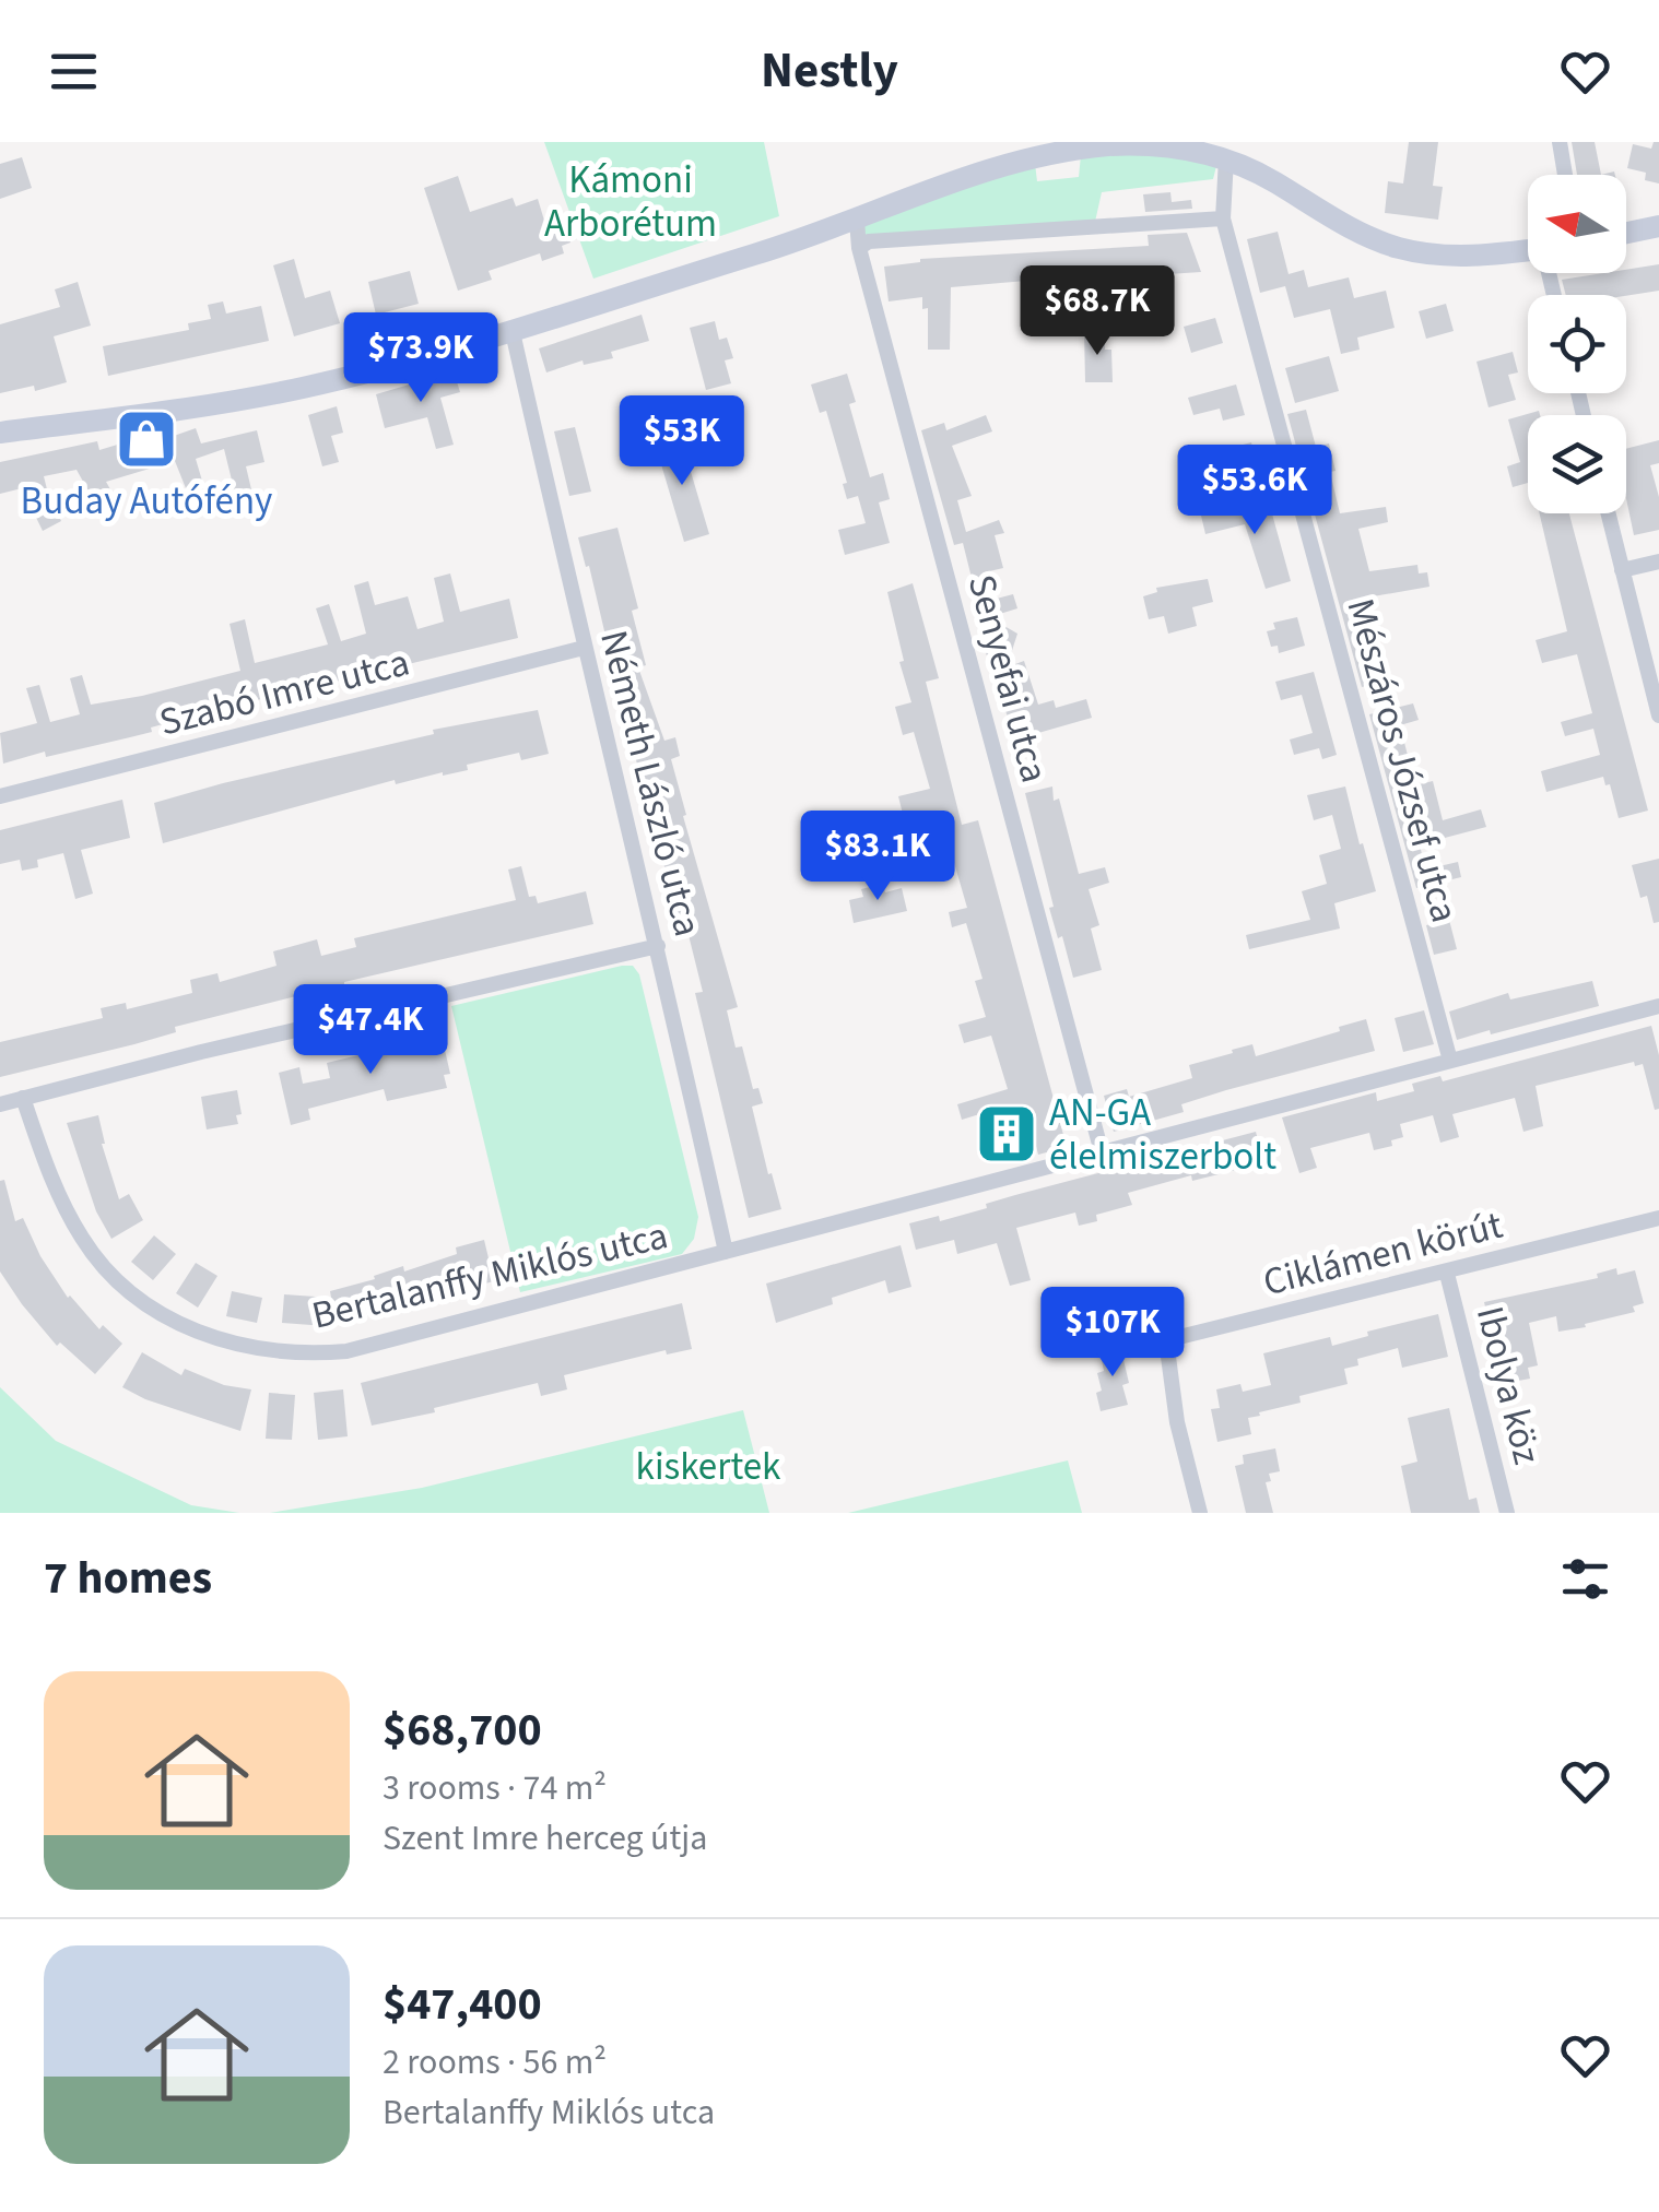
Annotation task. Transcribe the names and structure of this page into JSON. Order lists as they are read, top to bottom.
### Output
{
  "streets": {
    "street": [
      "Senyefai utca",
      "Szabó Imre utca",
      "Mészáros József utca",
      "Németh László utca",
      "Ciklámen körút",
      "Bertalanffy Miklós utca",
      "Ibolya köz"
    ]
  },
  "crossings": [
    ["Senyefai utca", "Bertalanffy Miklós utca"],
    ["Szabó Imre utca", "Németh László utca"],
    ["Mészáros József utca", "Bertalanffy Miklós utca"],
    ["Németh László utca", "Bertalanffy Miklós utca"],
    ["Ciklámen körút", "Ibolya köz"]
  ],
  "parks": ["Kámoni Arborétum", "kiskertek"],
  "places": {
    "shop": ["Buday Autófény"],
    "building": ["AN-GA élelmiszerbolt"]
  },
  "north": "left",
  "page": {
    "header": "Nestly",
    "price": [
      "$68.7K",
      "$73.9K",
      "$53K",
      "$53.6K",
      "$83.1K",
      "$47.4K",
      "$107K"
    ],
    "heading": "7 homes",
    "list": [
      {
        "name": "$68,700",
        "note": "3 rooms · 74 m² · Szent Imre herceg útja"
      },
      {
        "name": "$47,400",
        "note": "2 rooms · 56 m² · Bertalanffy Miklós utca"
      }
    ]
  }
}
